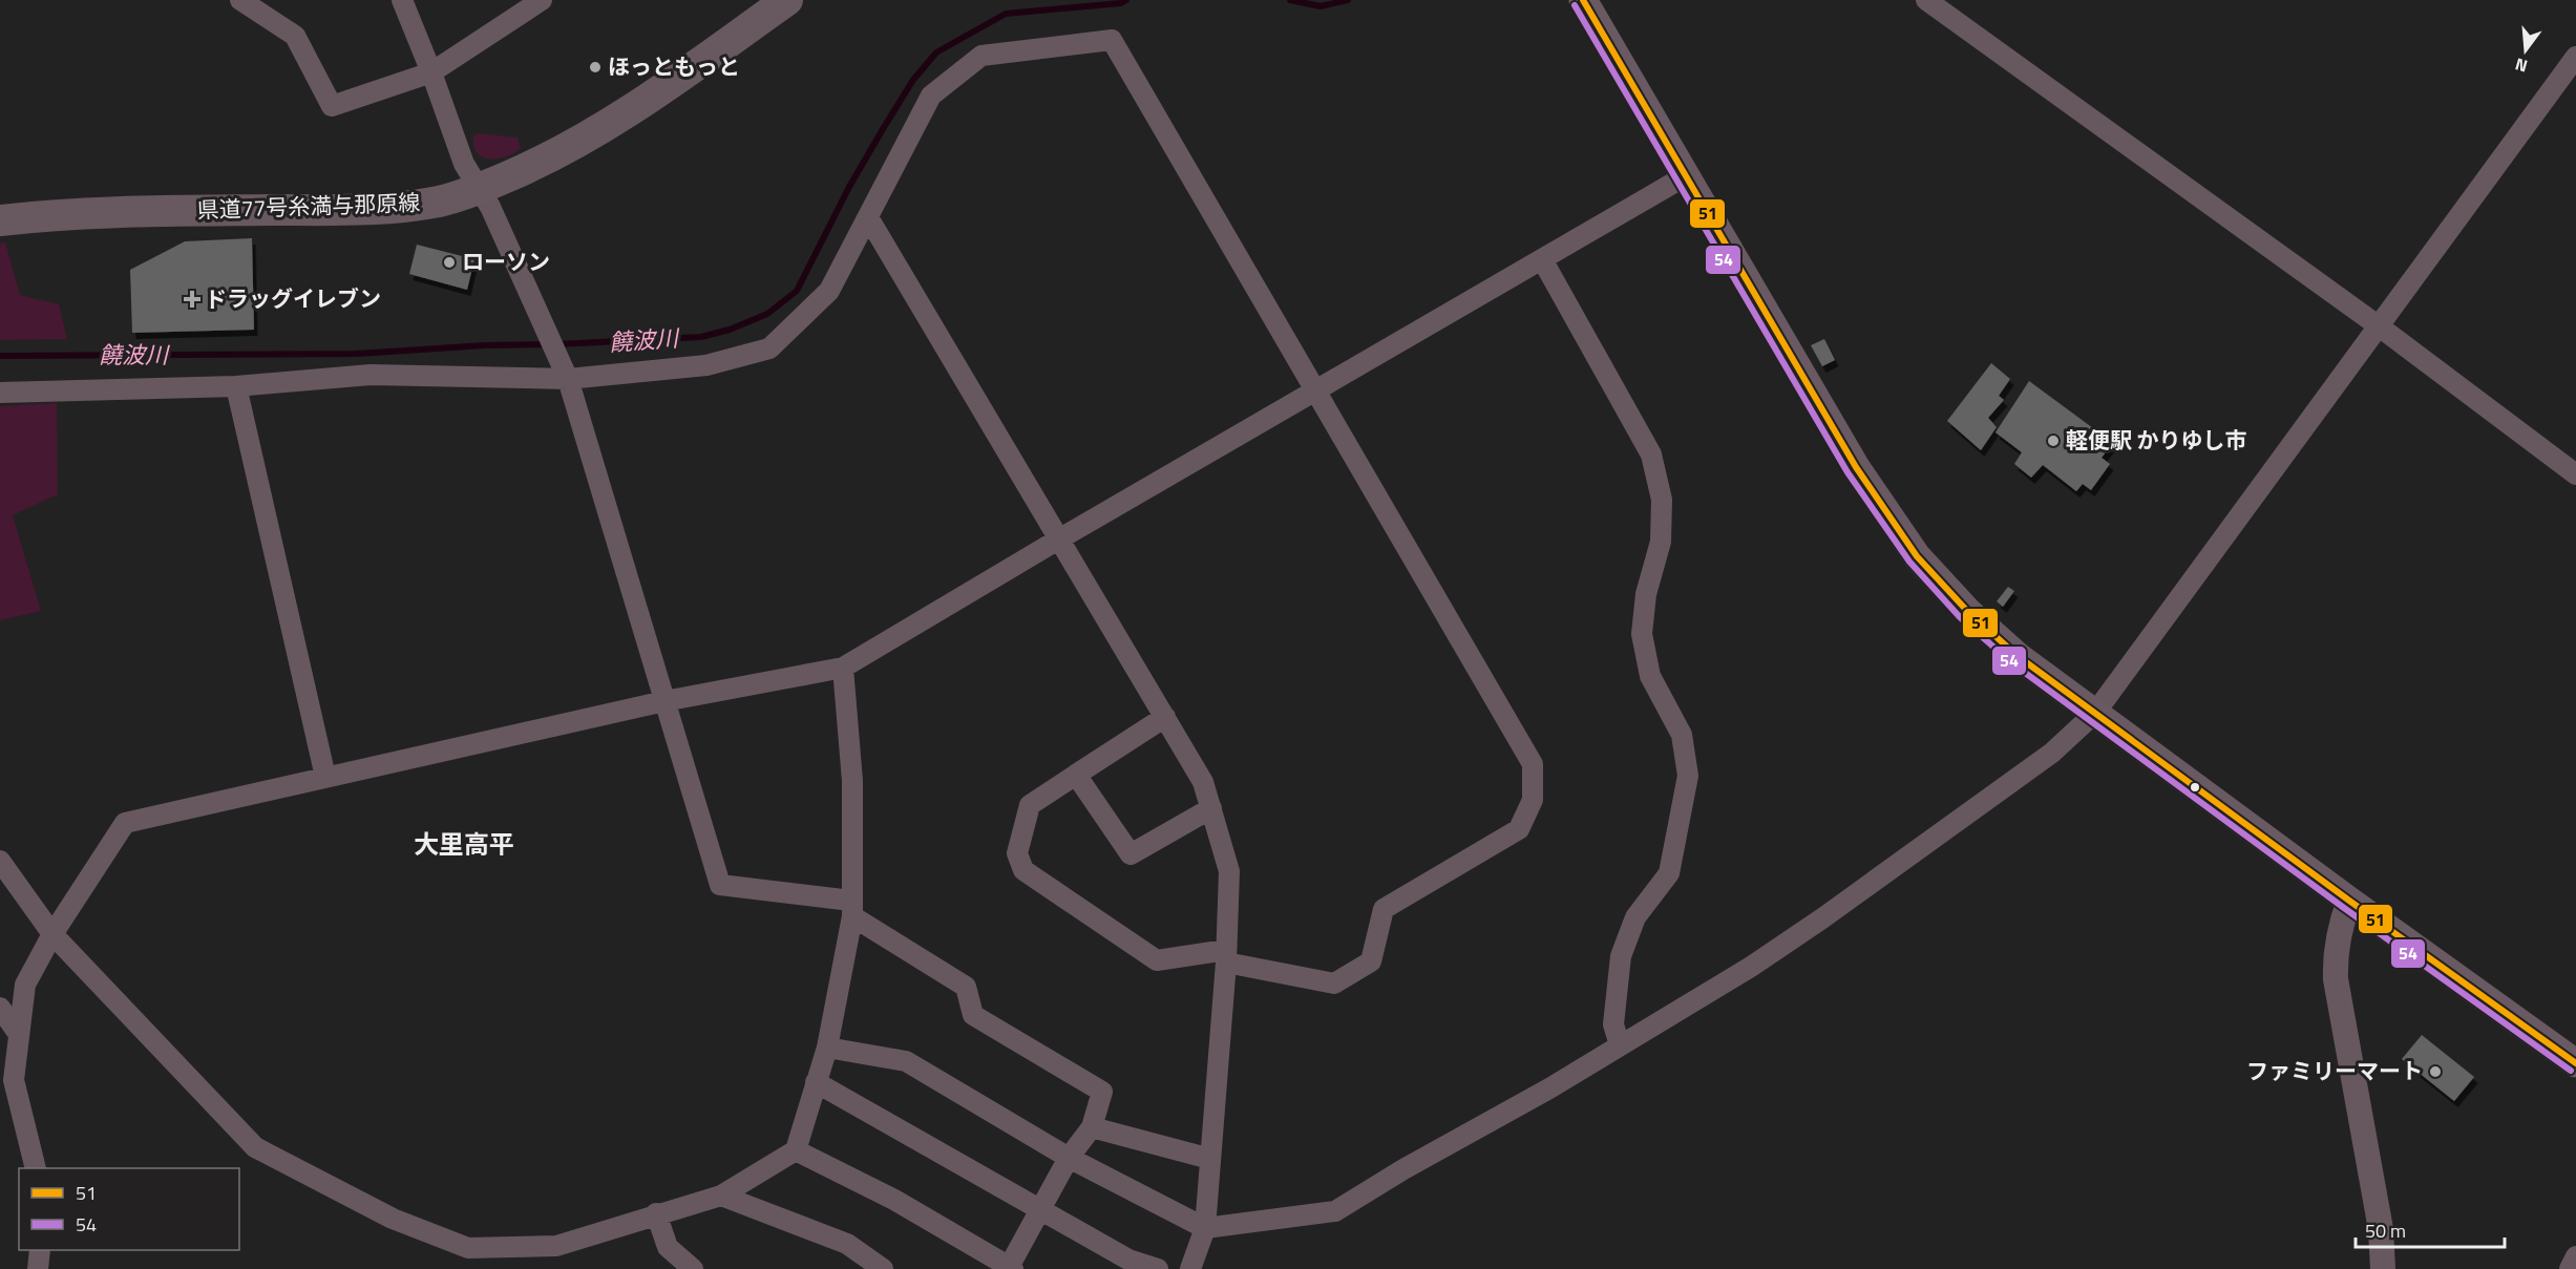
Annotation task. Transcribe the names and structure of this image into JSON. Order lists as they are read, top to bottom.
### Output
{
  "streets": {
    "main road": ["県道77号糸満与那原線"]
  },
  "districts": ["大里高平"],
  "water": ["饒波川"],
  "places": {
    "other": [
      "ほっともっと",
      "ローソン",
      "軽便駅 かりゆし市",
      "ファミリーマート"
    ],
    "health": ["ドラッグイレブン"]
  },
  "lines": ["transit line 51", "transit line 54"],
  "legend": ["51", "54"],
  "scale_bar": "50 m",
  "north": "bottom"
}
